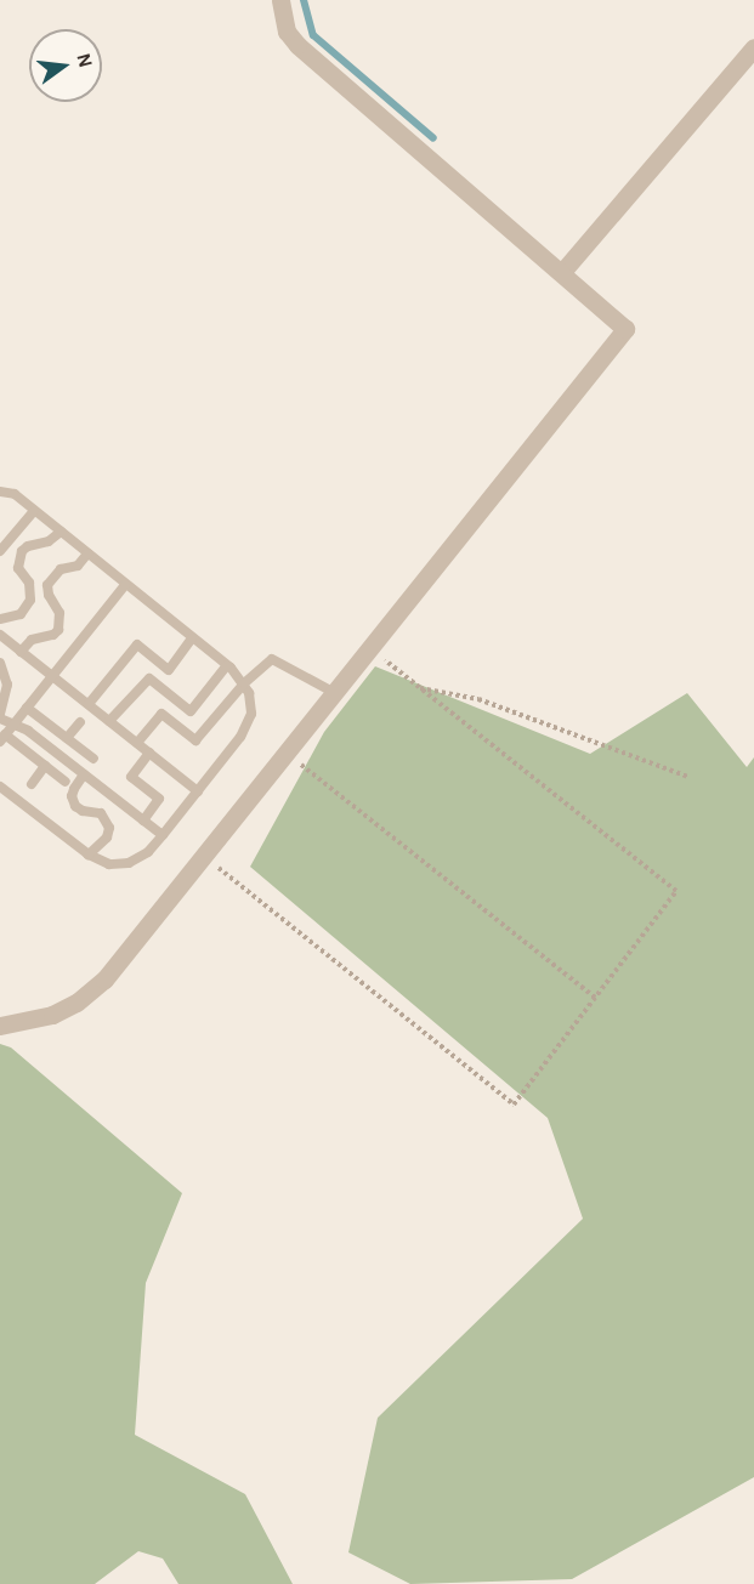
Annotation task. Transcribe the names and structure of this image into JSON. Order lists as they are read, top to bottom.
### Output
{
  "north": "right"
}
